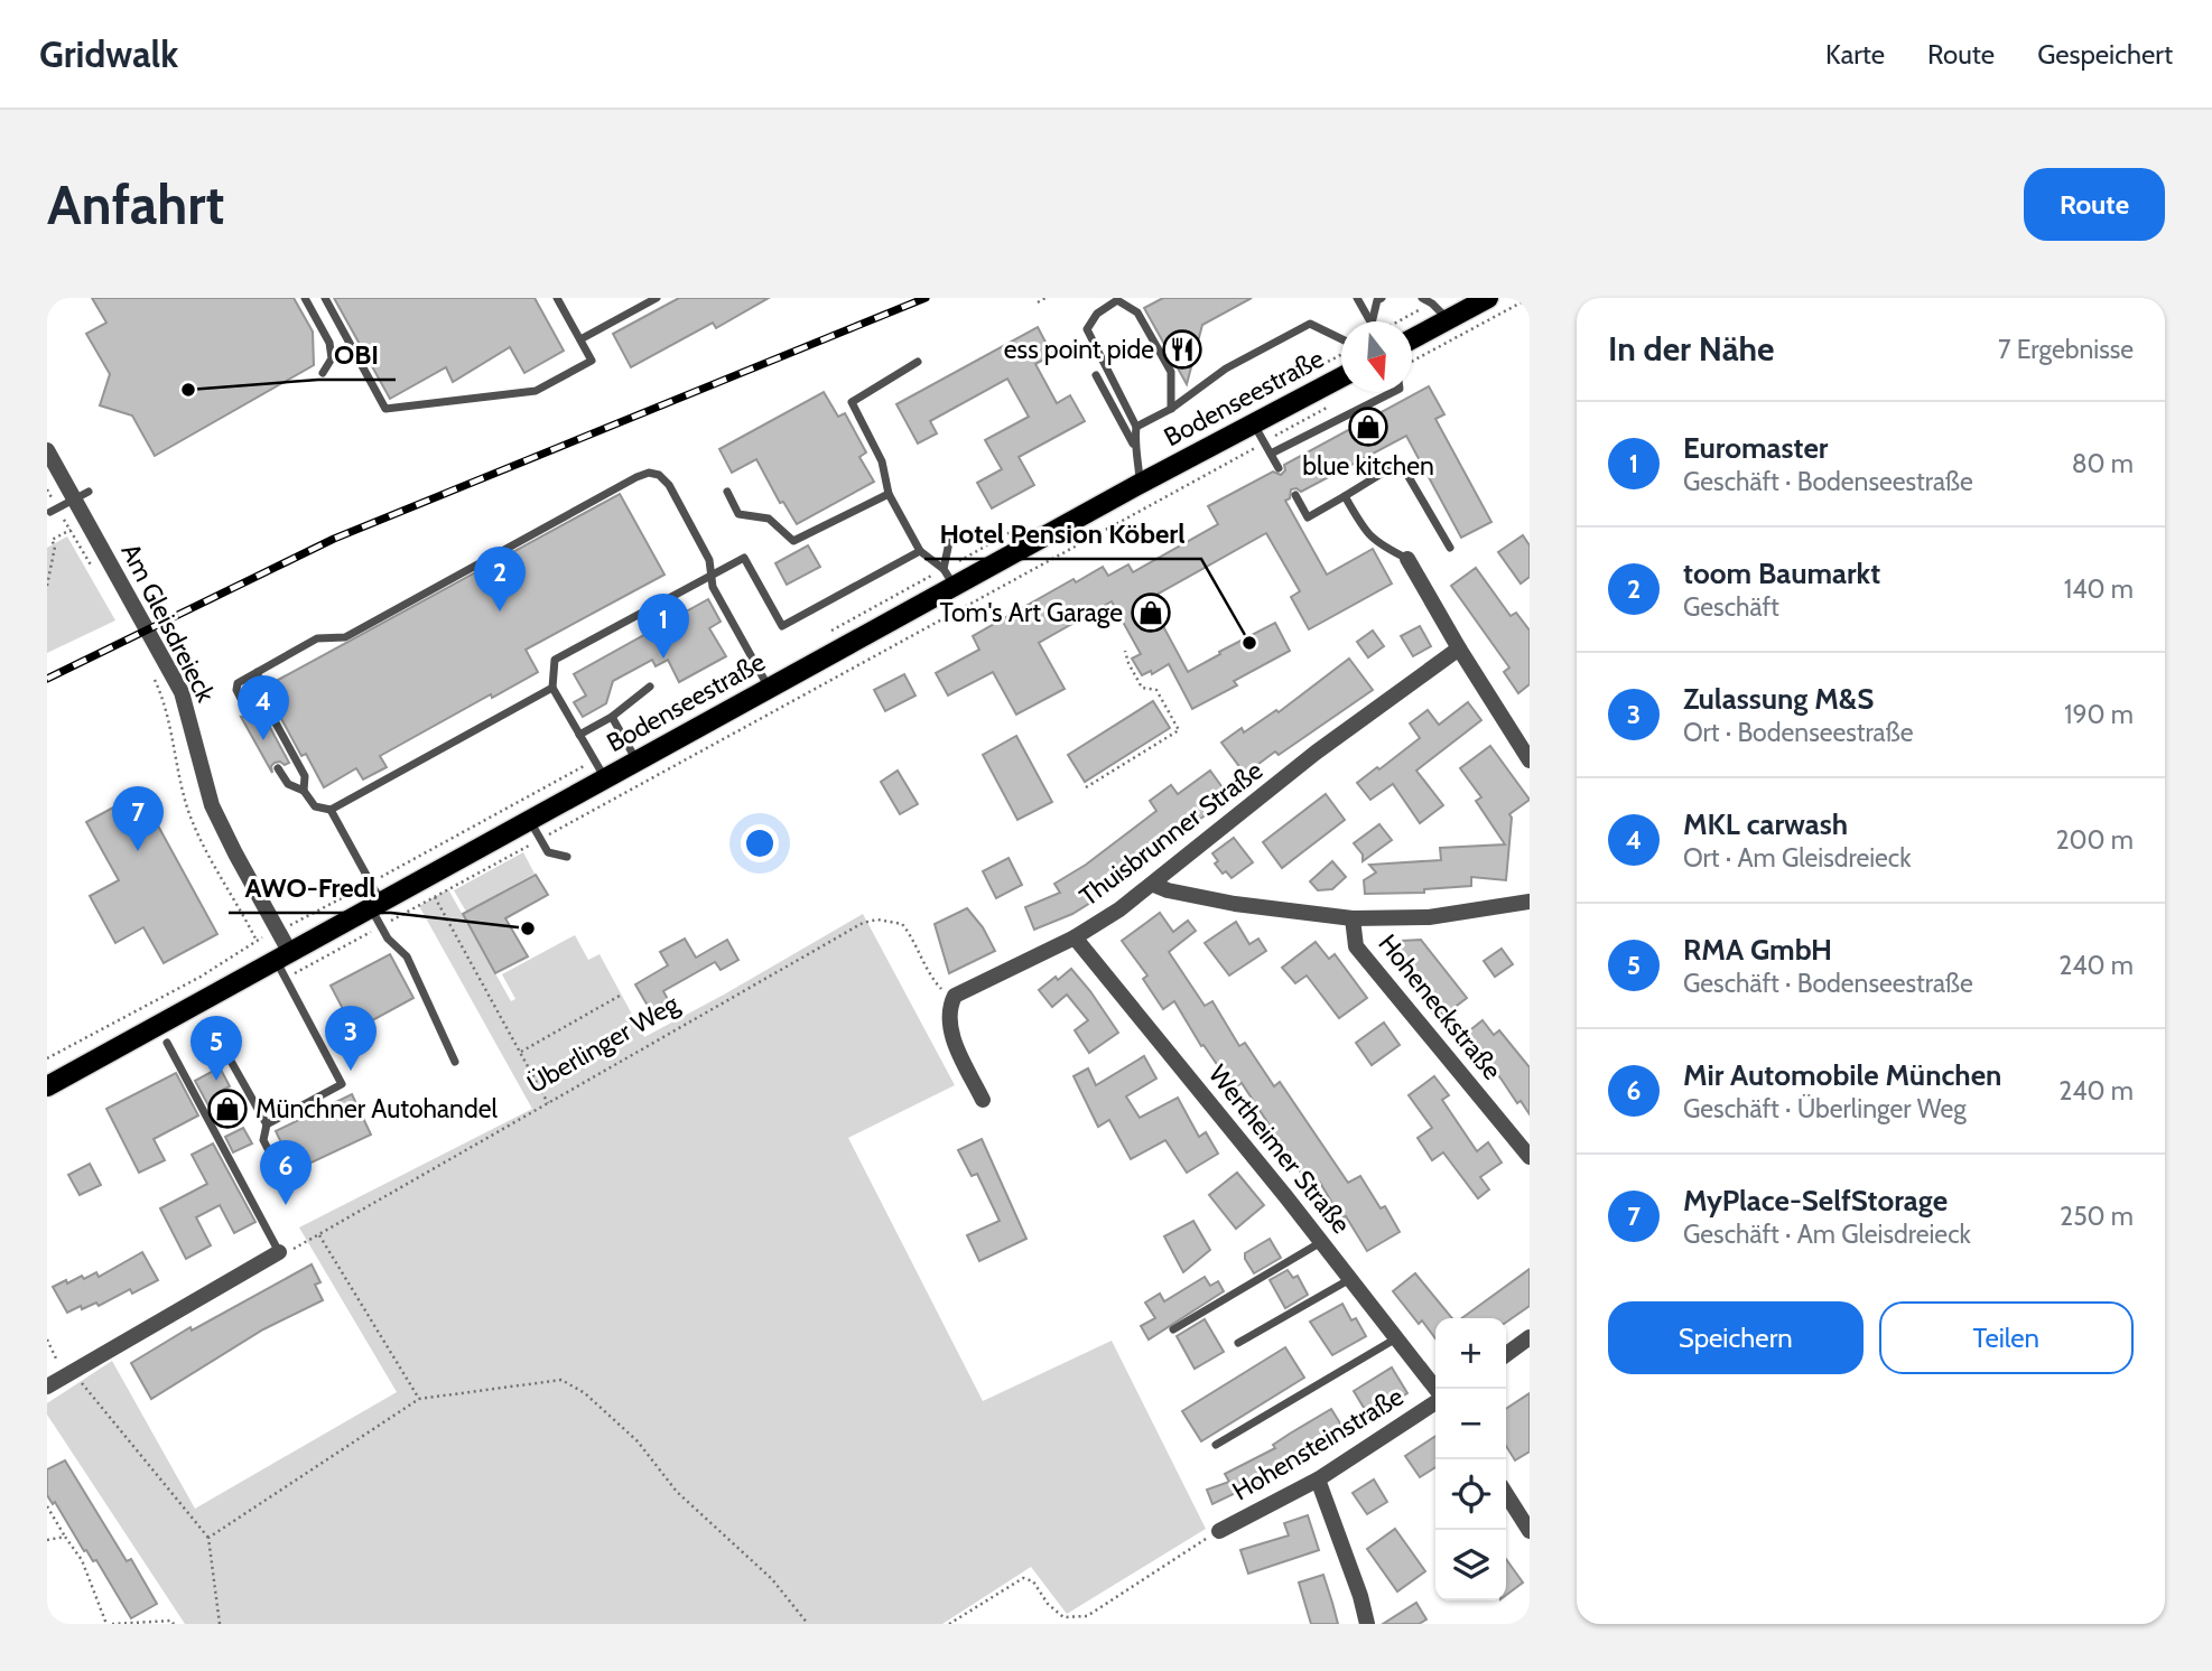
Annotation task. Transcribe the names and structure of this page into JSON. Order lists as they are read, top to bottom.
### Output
{
  "streets": {
    "main road": ["Bodenseestraße"],
    "street": [
      "Am Gleisdreieck",
      "Thuisbrunner Straße",
      "Hoheneckstraße",
      "Wertheimer Straße",
      "Hohensteinstraße"
    ],
    "path": ["Überlinger Weg"]
  },
  "crossings": [
    ["Bodenseestraße", "Am Gleisdreieck"],
    ["Thuisbrunner Straße", "Überlinger Weg"],
    ["Thuisbrunner Straße", "Wertheimer Straße"]
  ],
  "places": {
    "restaurant": ["ess point pide"],
    "other": ["OBI", "Hotel Pension Köberl", "AWO-Fredl"],
    "shop": ["blue kitchen", "Tom's Art Garage", "Münchner Autohandel"]
  },
  "north": "bottom",
  "page": {
    "header": "Gridwalk",
    "nav": ["Karte", "Route", "Gespeichert"],
    "buttons": [
      "Route",
      ["Speichern", "Teilen"]
    ],
    "title": "Anfahrt",
    "heading": ["In der Nähe", "7 Ergebnisse"],
    "list": [
      {
        "mark": "1",
        "name": "Euromaster",
        "note": "Geschäft · Bodenseestraße",
        "value": "80 m"
      },
      {
        "mark": "2",
        "name": "toom Baumarkt",
        "note": "Geschäft",
        "value": "140 m"
      },
      {
        "mark": "3",
        "name": "Zulassung M&S",
        "note": "Ort · Bodenseestraße",
        "value": "190 m"
      },
      {
        "mark": "4",
        "name": "MKL carwash",
        "note": "Ort · Am Gleisdreieck",
        "value": "200 m"
      },
      {
        "mark": "5",
        "name": "RMA GmbH",
        "note": "Geschäft · Bodenseestraße",
        "value": "240 m"
      },
      {
        "mark": "6",
        "name": "Mir Automobile München",
        "note": "Geschäft · Überlinger Weg",
        "value": "240 m"
      },
      {
        "mark": "7",
        "name": "MyPlace-SelfStorage",
        "note": "Geschäft · Am Gleisdreieck",
        "value": "250 m"
      }
    ],
    "pins": [
      "2",
      "1",
      "4",
      "7",
      "3",
      "5",
      "6"
    ],
    "map_buttons": ["+", "−"]
  }
}
